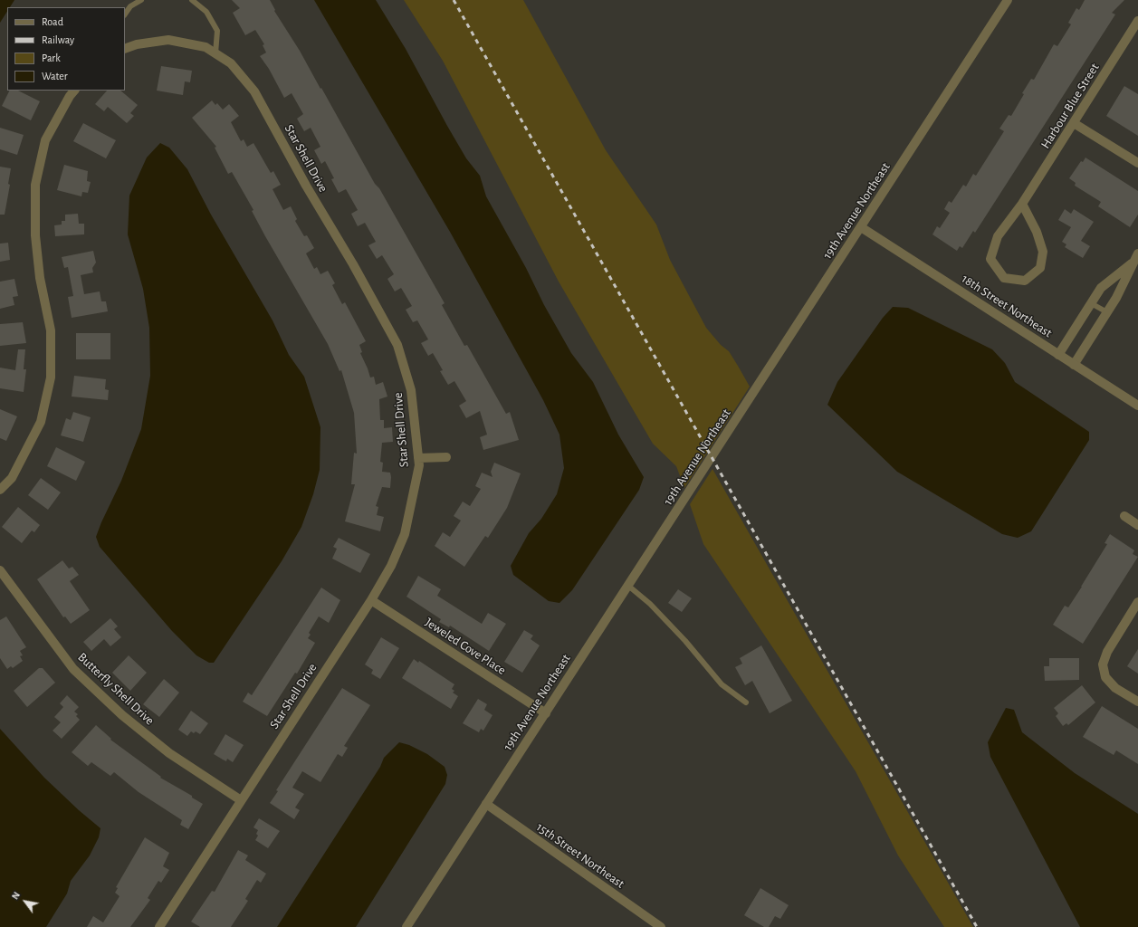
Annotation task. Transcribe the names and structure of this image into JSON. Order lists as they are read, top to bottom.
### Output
{
  "streets": {
    "street": [
      "Harbour Blue Street",
      "Star Shell Drive",
      "19th Avenue Northeast",
      "18th Street Northeast",
      "Jeweled Cove Place",
      "Butterfly Shell Drive",
      "15th Street Northeast"
    ]
  },
  "crossings": [
    ["Star Shell Drive", "Jeweled Cove Place"],
    ["Star Shell Drive", "Butterfly Shell Drive"],
    ["19th Avenue Northeast", "18th Street Northeast"],
    ["19th Avenue Northeast", "Jeweled Cove Place"],
    ["19th Avenue Northeast", "15th Street Northeast"]
  ],
  "legend": [
    "Road",
    "Railway",
    "Park",
    "Water"
  ],
  "north": "top left"
}
